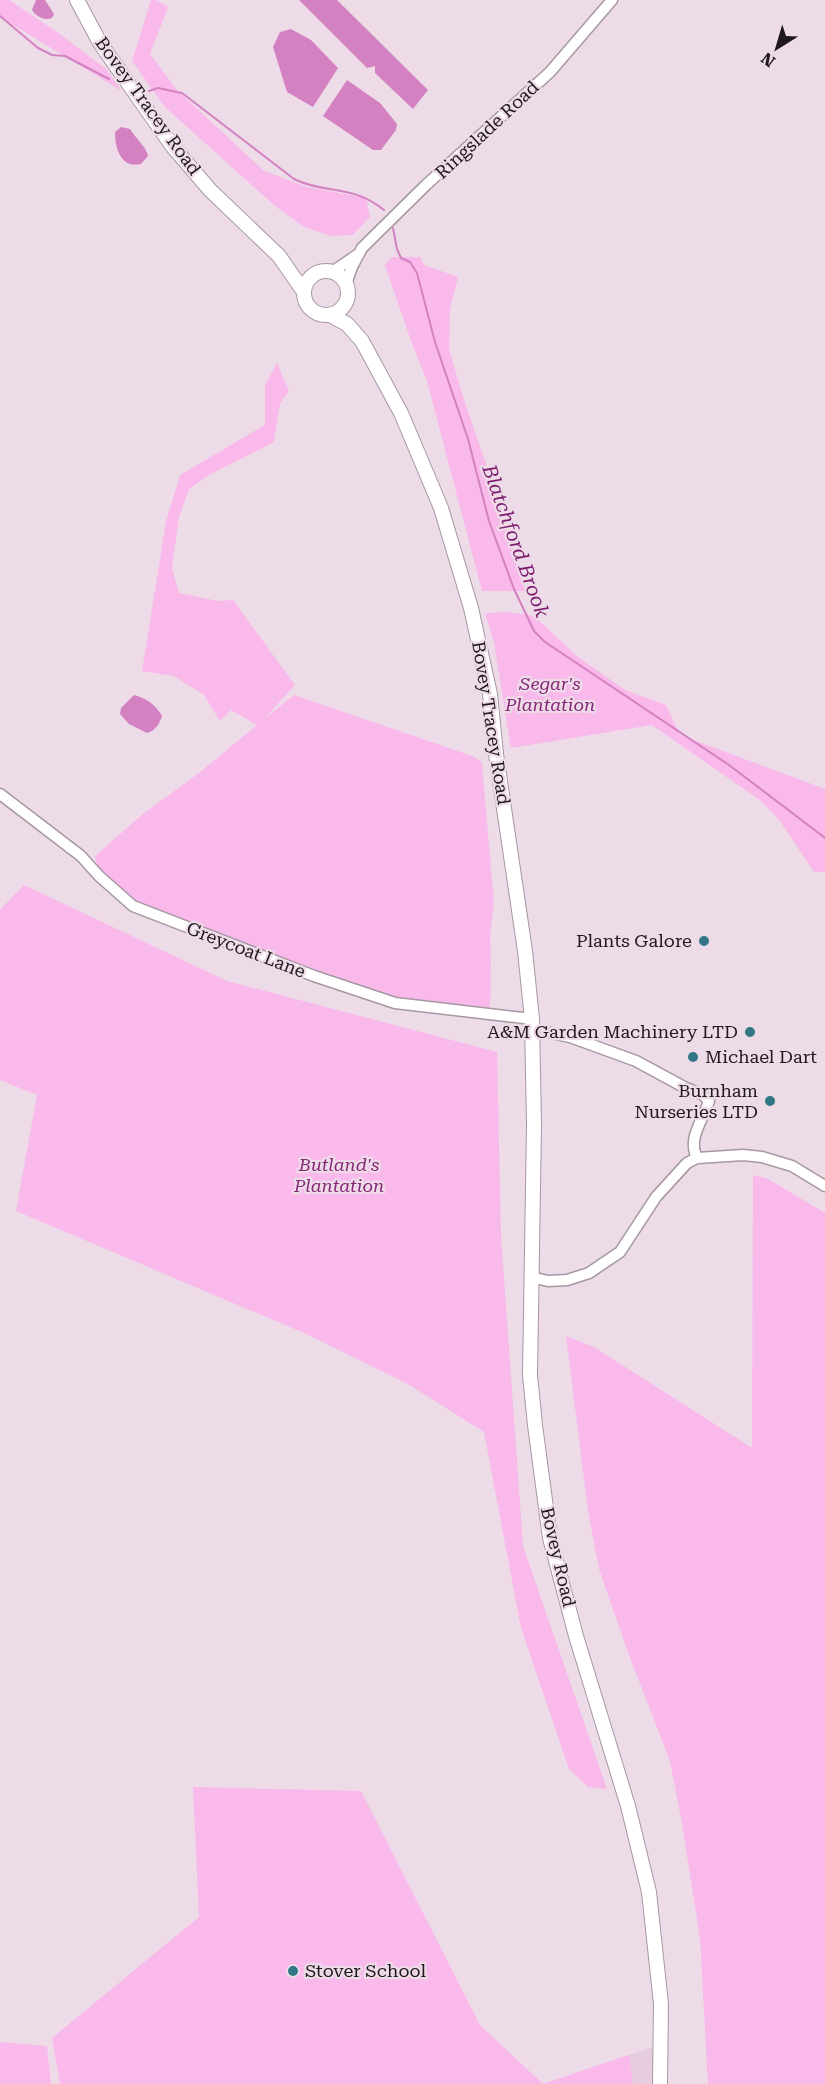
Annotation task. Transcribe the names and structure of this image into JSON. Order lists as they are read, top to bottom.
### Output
{
  "streets": {
    "main road": ["Bovey Tracey Road", "Bovey Road"],
    "street": ["Ringslade Road", "Greycoat Lane"]
  },
  "crossings": [
    ["Bovey Tracey Road", "Ringslade Road"],
    ["Bovey Tracey Road", "Greycoat Lane"],
    ["Bovey Tracey Road", "Bovey Road"],
    ["Greycoat Lane", "Bovey Road"]
  ],
  "water": ["Blatchford Brook"],
  "parks": ["Segar's Plantation", "Butland's Plantation"],
  "places": [
    "Plants Galore",
    "A&M Garden Machinery LTD",
    "Michael Dart",
    "Burnham Nurseries LTD",
    "Stover School"
  ],
  "north": "bottom left"
}
